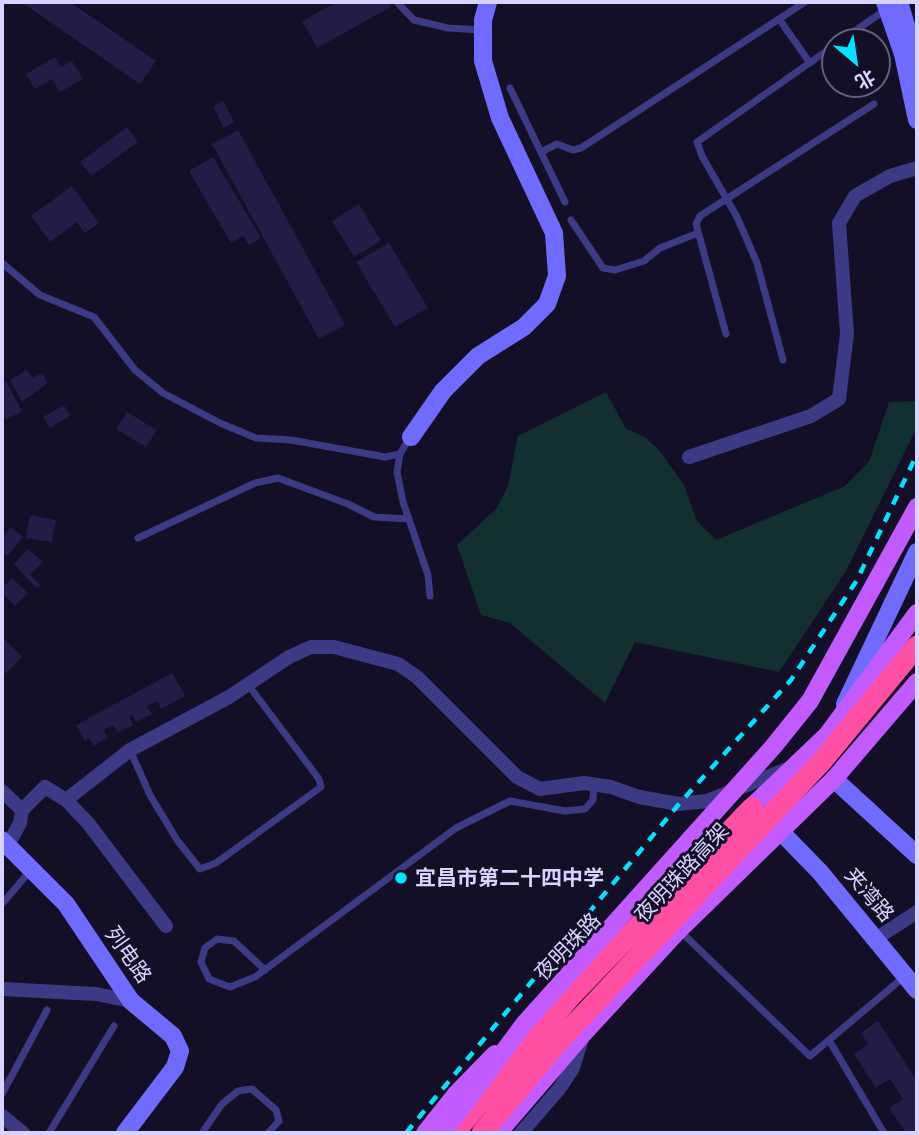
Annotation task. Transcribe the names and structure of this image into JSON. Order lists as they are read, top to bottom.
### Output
{
  "streets": {
    "highway": ["夜明珠路高架"],
    "main road": ["夜明珠路"],
    "street": ["夹湾路", "列电路"]
  },
  "crossings": [
    ["夜明珠路高架", "夜明珠路"]
  ],
  "places": ["宜昌市第二十四中学"],
  "north": "bottom right"
}
